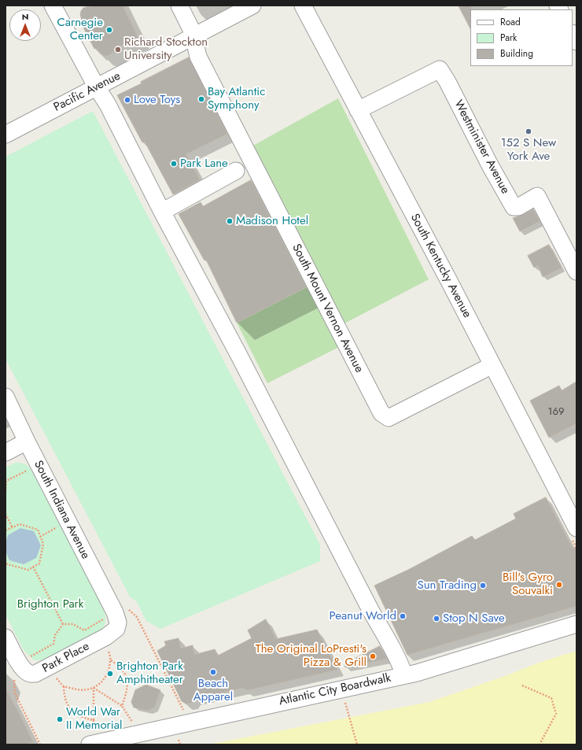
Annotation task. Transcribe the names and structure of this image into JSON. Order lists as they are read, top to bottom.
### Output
{
  "streets": {
    "street": [
      "Pacific Avenue",
      "Westminister Avenue",
      "South Kentucky Avenue",
      "South Mount Vernon Avenue",
      "South Indiana Avenue",
      "Park Place",
      "Atlantic City Boardwalk"
    ]
  },
  "crossings": [
    ["Pacific Avenue", "South Mount Vernon Avenue"],
    ["Westminister Avenue", "South Kentucky Avenue"],
    ["South Kentucky Avenue", "South Mount Vernon Avenue"],
    ["South Indiana Avenue", "Park Place"]
  ],
  "parks": ["Brighton Park"],
  "places": [
    "Carnegie Center",
    "Richard Stockton University",
    "Bay Atlantic Symphony",
    "Love Toys",
    "152 S New York Ave",
    "Park Lane",
    "Madison Hotel",
    "Bill's Gyro Souvalki",
    "Sun Trading",
    "Peanut World",
    "Stop N Save",
    "The Original LoPresti's Pizza & Grill",
    "Beach Apparel",
    "Brighton Park Amphitheater",
    "World War II Memorial"
  ],
  "house_numbers": ["169"],
  "legend": ["Road", "Park", "Building"],
  "north": "top"
}
